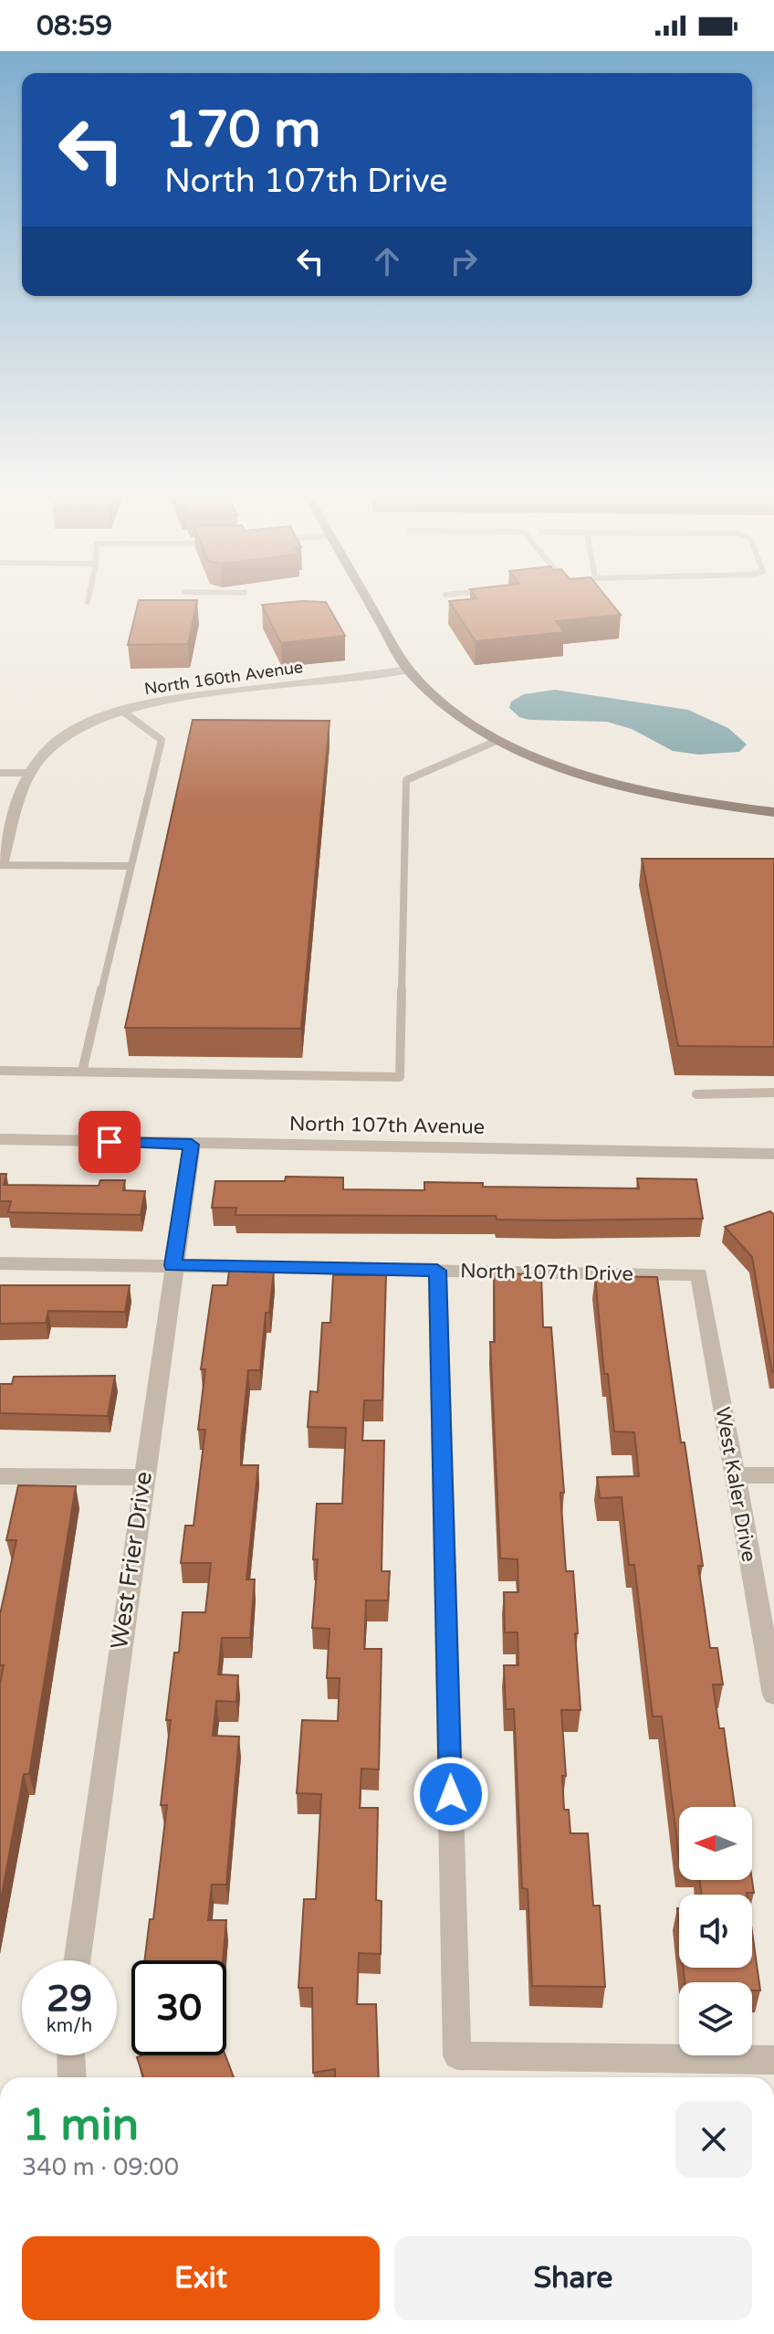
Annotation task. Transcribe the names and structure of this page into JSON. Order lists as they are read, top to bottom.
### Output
{
  "streets": {
    "street": [
      "North 160th Avenue",
      "North 107th Avenue",
      "North 107th Drive",
      "West Kaler Drive",
      "West Frier Drive"
    ]
  },
  "crossings": [
    ["North 107th Avenue", "West Frier Drive"],
    ["North 107th Drive", "West Kaler Drive"],
    ["North 107th Drive", "West Frier Drive"]
  ],
  "north": "left",
  "page": {
    "status": "08:59",
    "turn": ["170 m", "North 107th Drive"],
    "speed": "29 km/h",
    "limit": "30",
    "heading": ["1 min", "340 m · 09:00"],
    "buttons": ["Exit", "Share"]
  }
}
